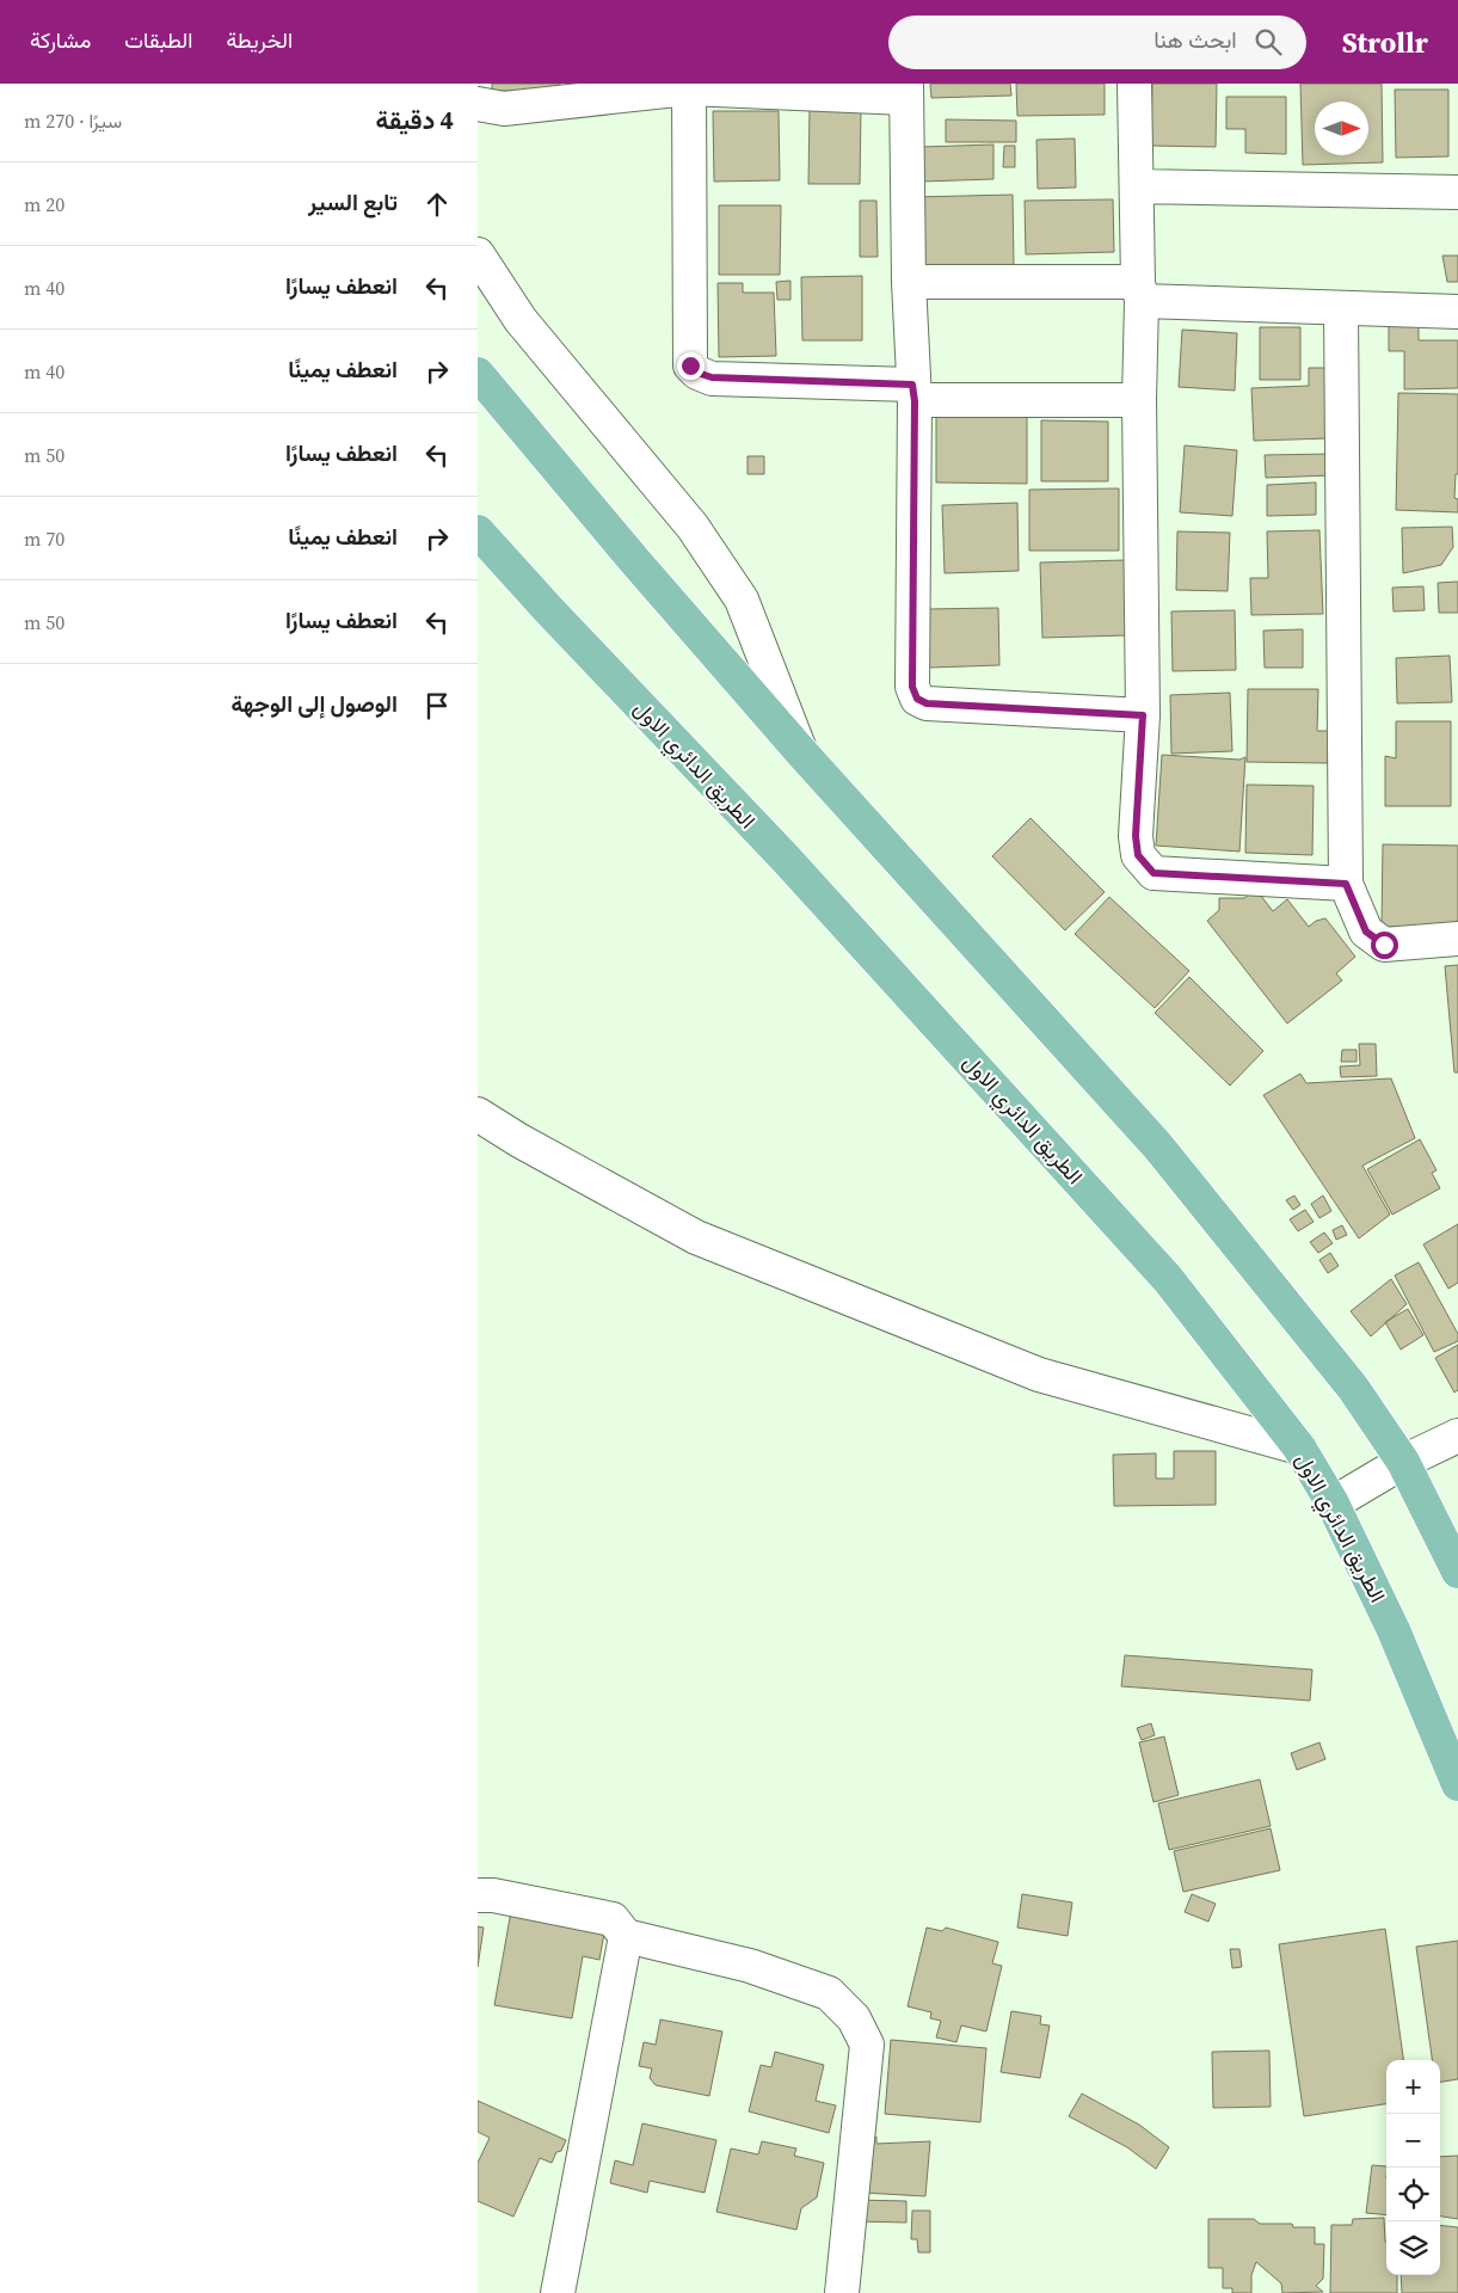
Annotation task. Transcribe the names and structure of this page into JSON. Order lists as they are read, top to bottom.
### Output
{
  "streets": {
    "main road": ["الطريق الدائري الاول"]
  },
  "north": "right",
  "page": {
    "header": "Strollr",
    "search": "ابحث هنا",
    "nav": ["الخريطة", "الطبقات", "مشاركة"],
    "heading": ["4 دقيقة", "سيرًا · 270 m"],
    "list": [
      ["تابع السير", "20 m"],
      ["انعطف يسارًا", "40 m"],
      ["انعطف يمينًا", "40 m"],
      ["انعطف يسارًا", "50 m"],
      ["انعطف يمينًا", "70 m"],
      ["انعطف يسارًا", "50 m"],
      "الوصول إلى الوجهة"
    ],
    "map_buttons": ["+", "−"]
  }
}
